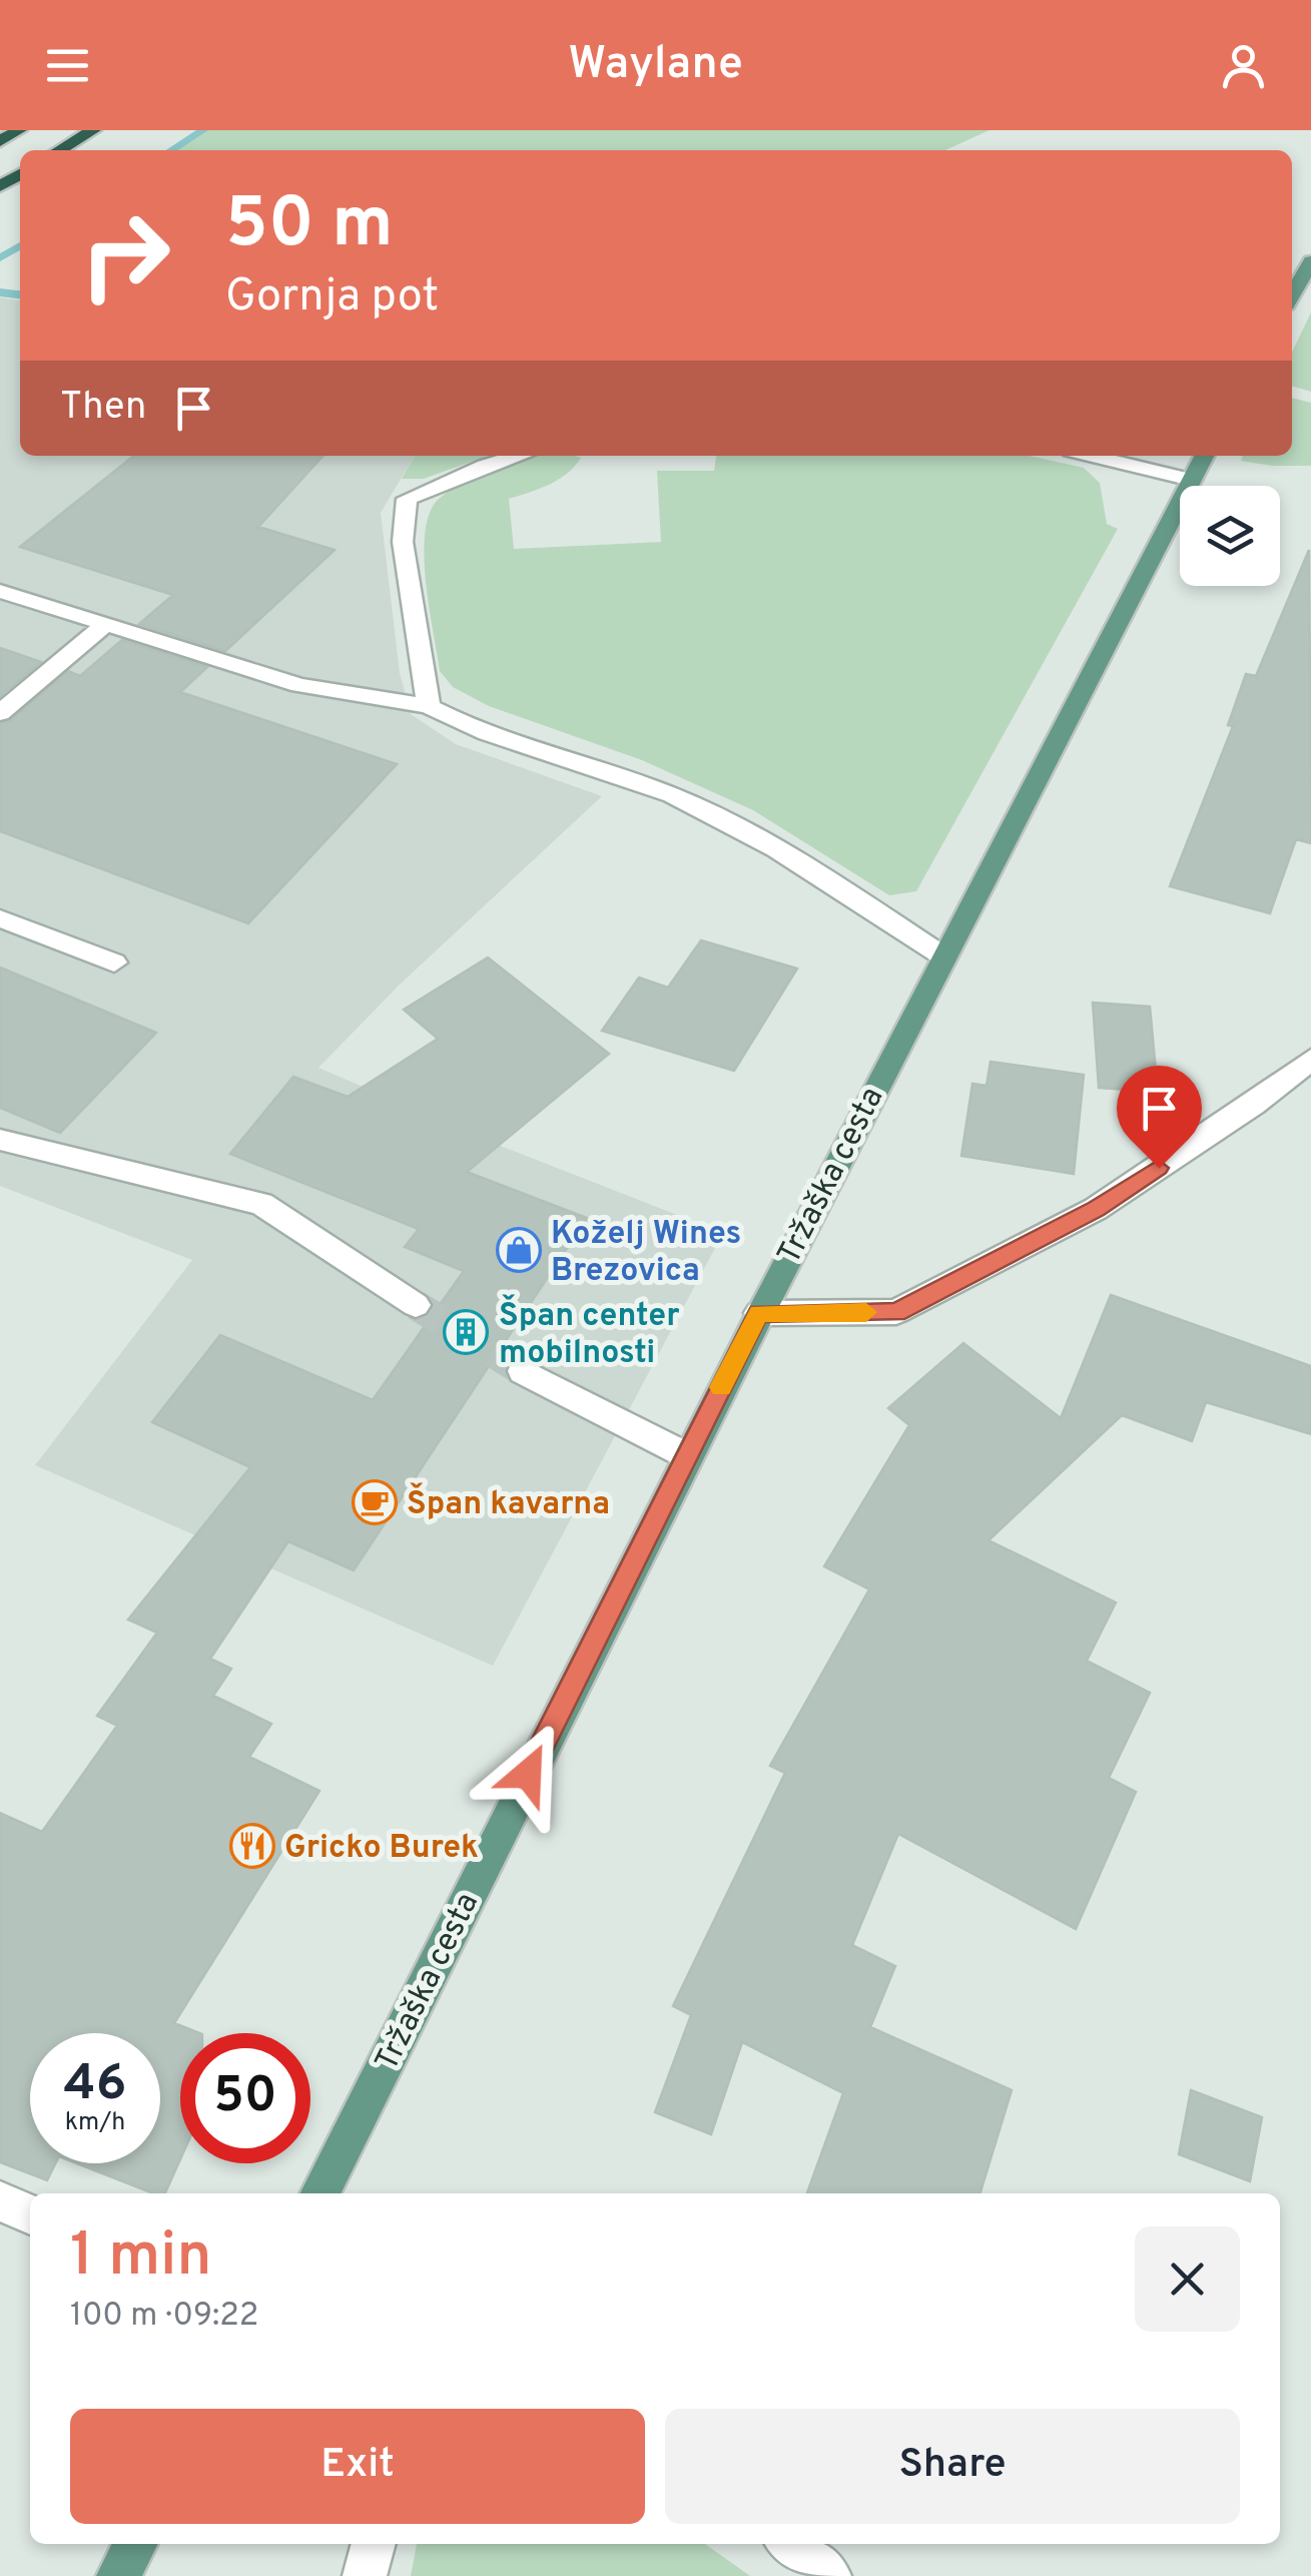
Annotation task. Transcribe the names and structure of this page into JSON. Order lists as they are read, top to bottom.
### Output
{
  "streets": {
    "main road": ["Tržaška cesta"]
  },
  "places": {
    "shop": ["Koželj Wines Brezovica"],
    "building": ["Špan center mobilnosti"],
    "cafe": ["Špan kavarna"],
    "restaurant": ["Gricko Burek"]
  },
  "page": {
    "header": "Waylane",
    "turn": ["50 m", "Gornja pot"],
    "then": "Then",
    "speed": "46 km/h",
    "limit": "50",
    "heading": ["1 min", "100 m · 09:22"],
    "buttons": ["Exit", "Share"]
  }
}
